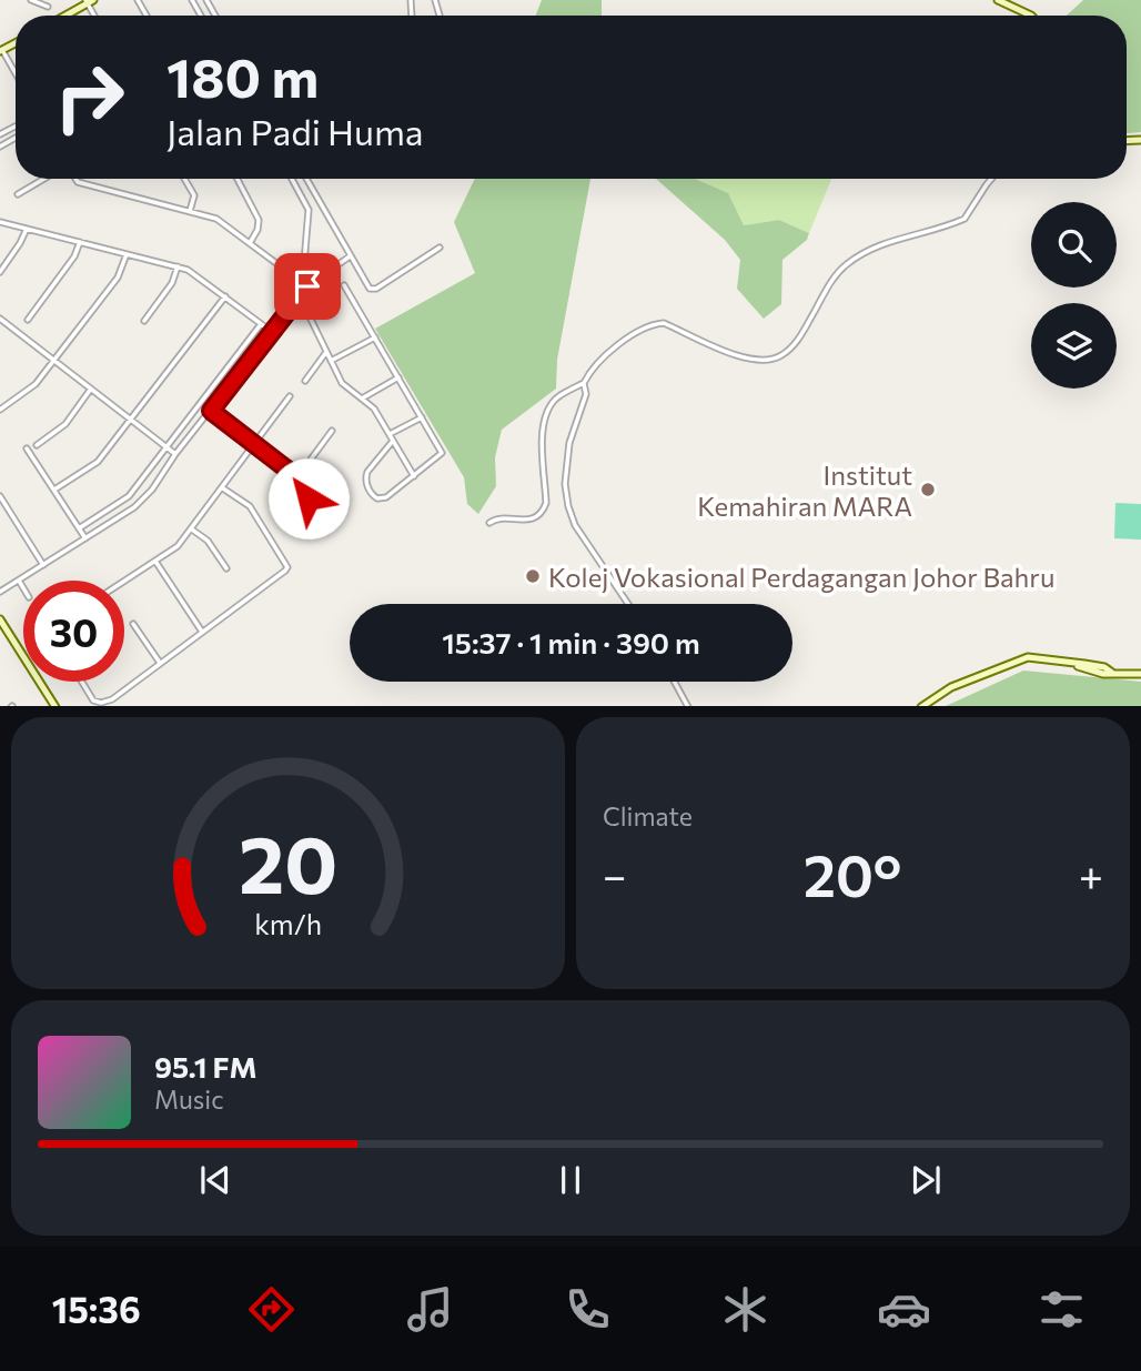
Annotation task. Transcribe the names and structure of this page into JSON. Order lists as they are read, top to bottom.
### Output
{
  "places": ["Institut Kemahiran MARA", "Kolej Vokasional Perdagangan Johor Bahru"],
  "page": {
    "turn": ["180 m", "Jalan Padi Huma"],
    "limit": "30",
    "trip": "15:37 · 1 min · 390 m",
    "tile": "Climate",
    "heat": ["−", "20°", "+"],
    "song": ["95.1 FM", "Music"],
    "tabs": "15:36",
    "gauge": ["20", "km/h"]
  }
}
